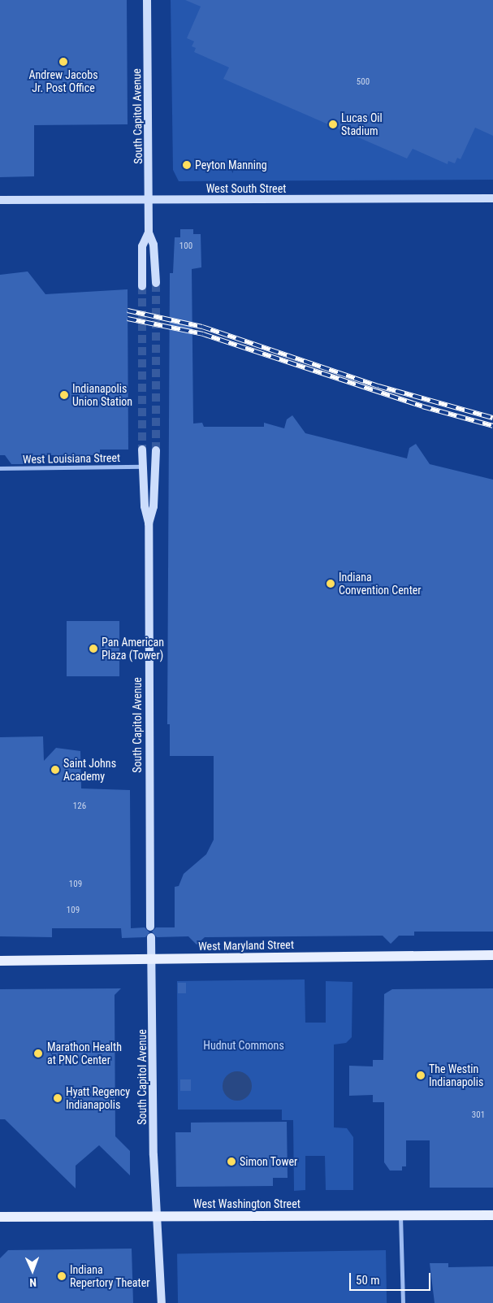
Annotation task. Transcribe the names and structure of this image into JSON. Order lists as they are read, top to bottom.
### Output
{
  "streets": {
    "main road": [
      "South Capitol Avenue",
      "West South Street",
      "West Maryland Street",
      "West Washington Street"
    ],
    "street": ["West Louisiana Street"]
  },
  "crossings": [
    ["South Capitol Avenue", "West South Street"],
    ["South Capitol Avenue", "West Louisiana Street"],
    ["South Capitol Avenue", "West Maryland Street"],
    ["South Capitol Avenue", "West Washington Street"]
  ],
  "parks": ["Hudnut Commons"],
  "places": [
    "Andrew Jacobs Jr. Post Office",
    "Lucas Oil Stadium",
    "Peyton Manning",
    "Indianapolis Union Station",
    "Indiana Convention Center",
    "Pan American Plaza (Tower)",
    "Saint Johns Academy",
    "Marathon Health at PNC Center",
    "The Westin Indianapolis",
    "Hyatt Regency Indianapolis",
    "Simon Tower",
    "Indiana Repertory Theater"
  ],
  "house_numbers": [
    "500",
    "100",
    "126",
    "109",
    "109",
    "301"
  ],
  "scale_bar": "50 m",
  "north": "bottom"
}
